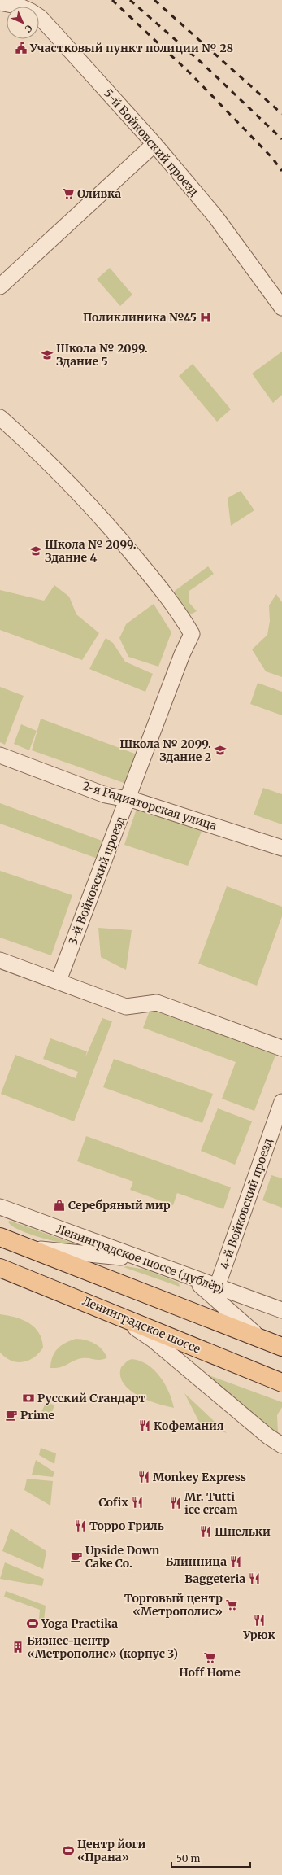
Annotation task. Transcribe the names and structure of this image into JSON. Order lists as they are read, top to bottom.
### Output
{
  "streets": {
    "main road": ["Ленинградское шоссе"],
    "street": [
      "5-й Войковский проезд",
      "2-я Радиаторская улица",
      "3-й Войковский проезд",
      "4-й Войковский проезд",
      "Ленинградское шоссе (дублёр)"
    ]
  },
  "crossings": [
    ["2-я Радиаторская улица", "3-й Войковский проезд"],
    ["4-й Войковский проезд", "Ленинградское шоссе (дублёр)"]
  ],
  "places": {
    "public building": ["Участковый пункт полиции № 28"],
    "supermarket": ["Оливка", "Торговый центр «Метрополис»", "Hoff Home"],
    "hospital": ["Поликлиника №45"],
    "school or university": ["Школа № 2099. Здание 5", "Школа № 2099. Здание 4", "Школа № 2099. Здание 2"],
    "shop": ["Серебряный мир"],
    "bank": ["Русский Стандарт"],
    "cafe": ["Prime", "Upside Down Cake Co."],
    "restaurant": [
      "Кофемания",
      "Monkey Express",
      "Cofix",
      "Mr. Tutti ice cream",
      "Торро Гриль",
      "Шнельки",
      "Блинница",
      "Baggeteria",
      "Урюк"
    ],
    "sports": ["Yoga Practika", "Центр йоги «Прана»"],
    "building": ["Бизнес-центр «Метрополис» (корпус 3)"]
  },
  "scale_bar": "50 m",
  "north": "bottom right"
}
